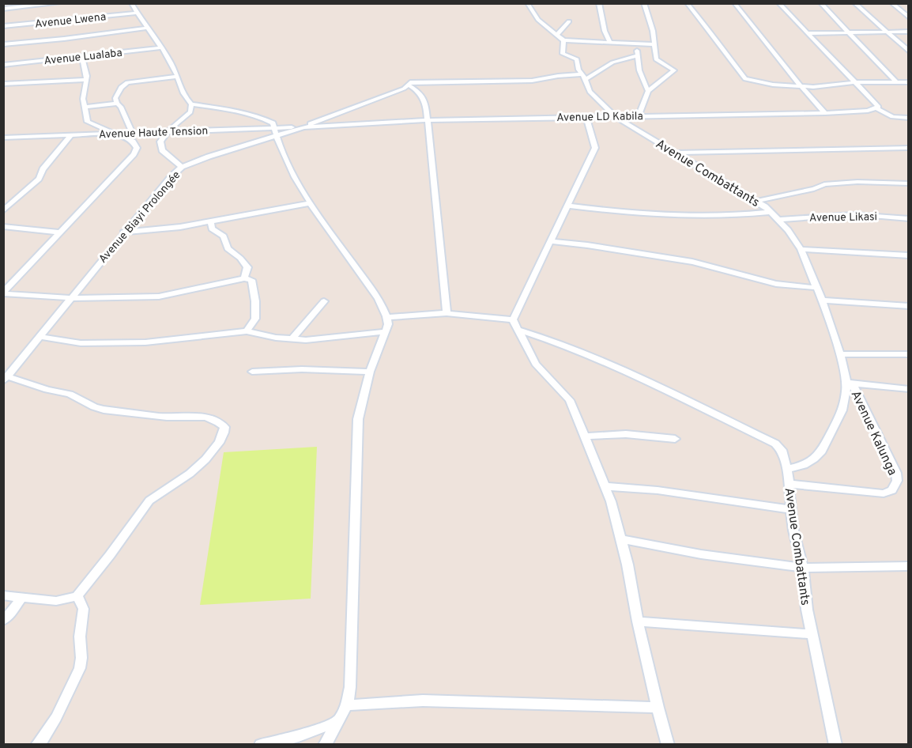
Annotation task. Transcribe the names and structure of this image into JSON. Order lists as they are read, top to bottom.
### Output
{
  "streets": {
    "street": [
      "Avenue Lwena",
      "Avenue Lualaba",
      "Avenue LD Kabila",
      "Avenue Haute Tension",
      "Avenue Combattants",
      "Avenue Biayi Prolongée",
      "Avenue Likasi",
      "Avenue Kalunga"
    ]
  },
  "crossings": [
    ["Avenue LD Kabila", "Avenue Haute Tension"],
    ["Avenue LD Kabila", "Avenue Combattants"],
    ["Avenue Haute Tension", "Avenue Biayi Prolongée"],
    ["Avenue Combattants", "Avenue Likasi"],
    ["Avenue Combattants", "Avenue Kalunga"]
  ]
}
